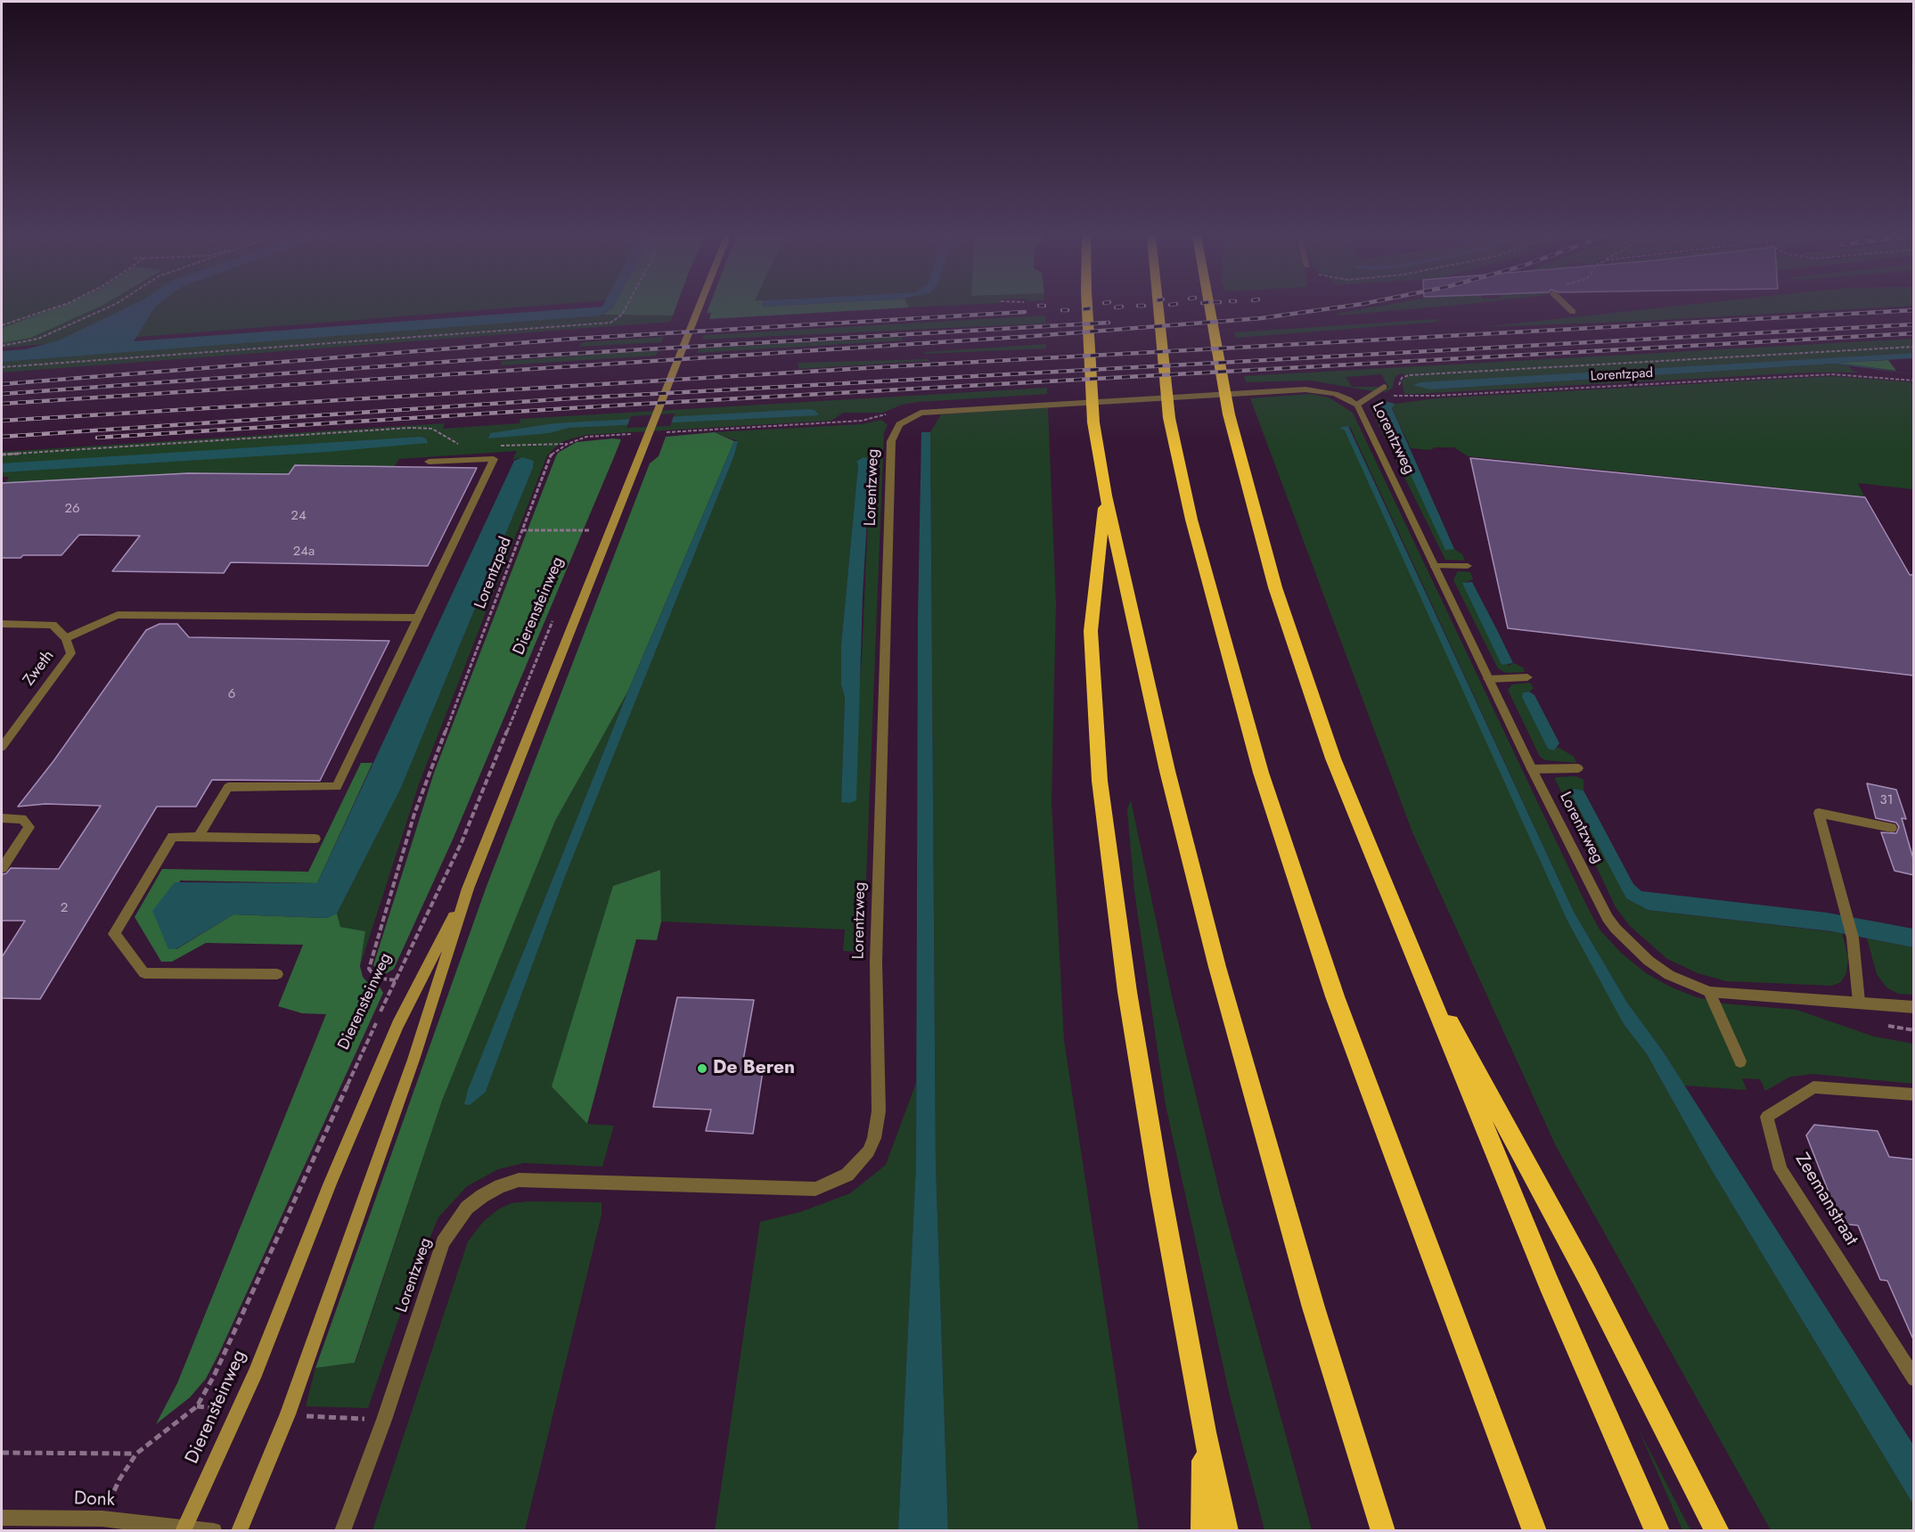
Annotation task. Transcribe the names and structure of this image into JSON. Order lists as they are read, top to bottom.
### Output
{
  "streets": {
    "main road": ["Dierensteinweg"],
    "street": [
      "Lorentzweg",
      "Zweth",
      "Zeemanstraat",
      "Donk"
    ],
    "path": ["Lorentzpad"]
  },
  "crossings": [
    ["Lorentzpad", "Dierensteinweg"],
    ["Dierensteinweg", "Donk"]
  ],
  "places": ["De Beren"],
  "house_numbers": [
    "26",
    "24",
    "24a",
    "6",
    "31",
    "2"
  ]
}
